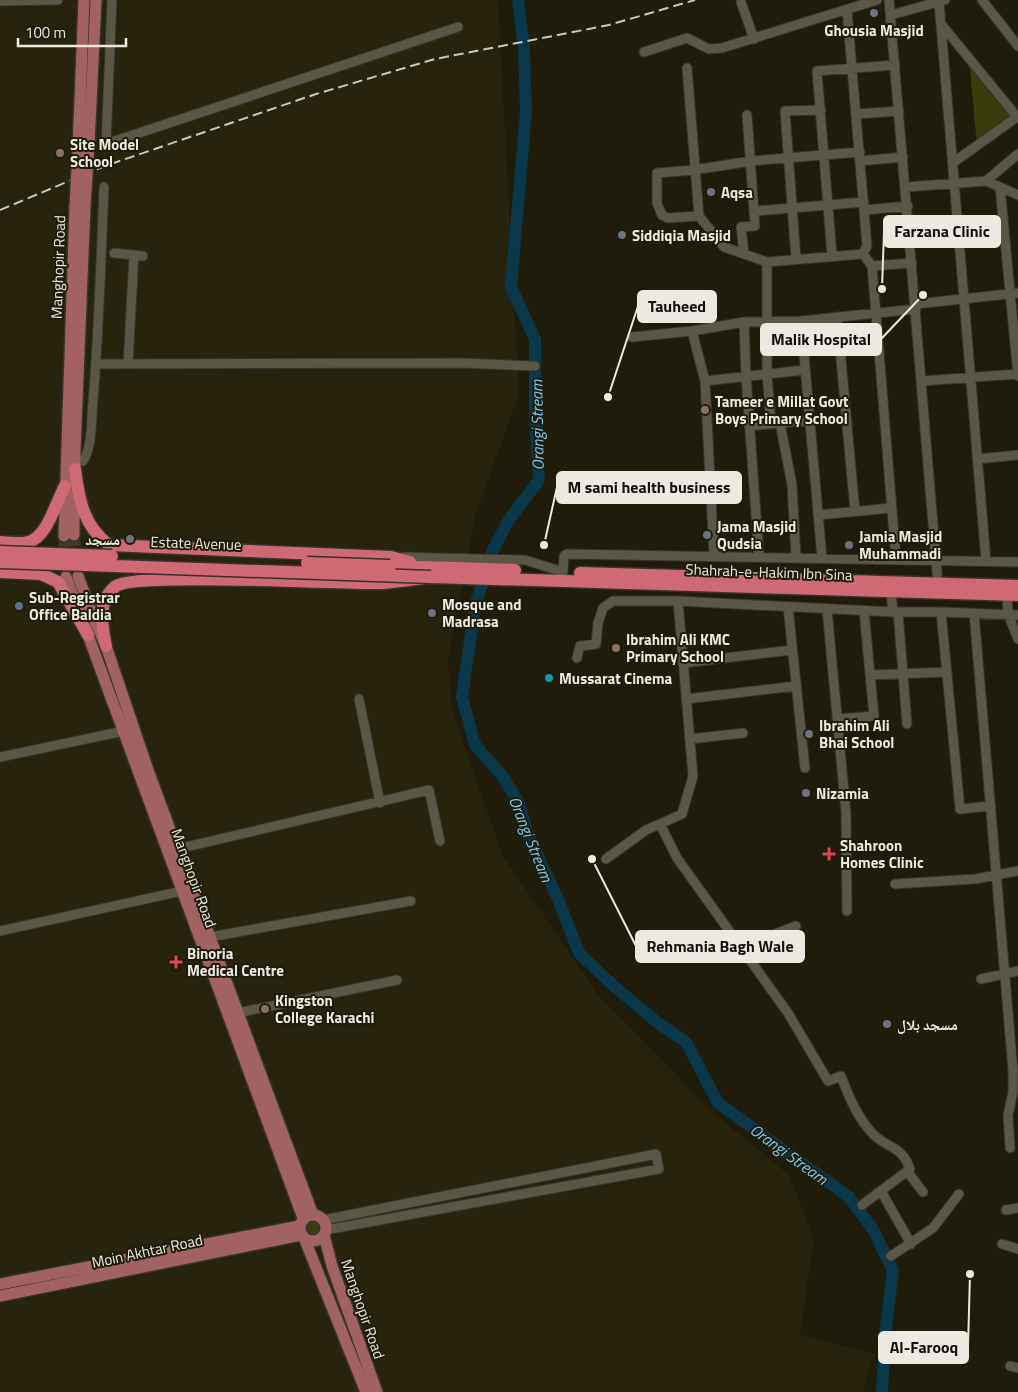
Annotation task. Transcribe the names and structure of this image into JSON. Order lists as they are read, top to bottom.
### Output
{
  "streets": {
    "highway": ["Estate Avenue", "Shahrah-e-Hakim Ibn Sina"],
    "main road": ["Manghopir Road", "Moin Akhtar Road"]
  },
  "crossings": [
    ["Manghopir Road", "Moin Akhtar Road"]
  ],
  "water": ["Orangi Stream"],
  "places": {
    "other": [
      "Ghousia Masjid",
      "Site Model School",
      "Aqsa",
      "Siddiqia Masjid",
      "Farzana Clinic",
      "Malik Hospital",
      "Tauheed",
      "Tameer e Millat Govt Boys Primary School",
      "Jama Masjid Qudsia",
      "مسجد",
      "M sami health business",
      "Jamia Masjid Muhammadi",
      "Sub-Registrar Office Baldia",
      "Mosque and Madrasa",
      "Ibrahim Ali KMC Primary School",
      "Mussarat Cinema",
      "Ibrahim Ali Bhai School",
      "Nizamia",
      "Rehmania Bagh Wale",
      "Kingston College Karachi",
      "مسجد بلال",
      "Al-Farooq"
    ],
    "health": ["Shahroon Homes Clinic", "Binoria Medical Centre"]
  },
  "scale_bar": "100 m"
}
